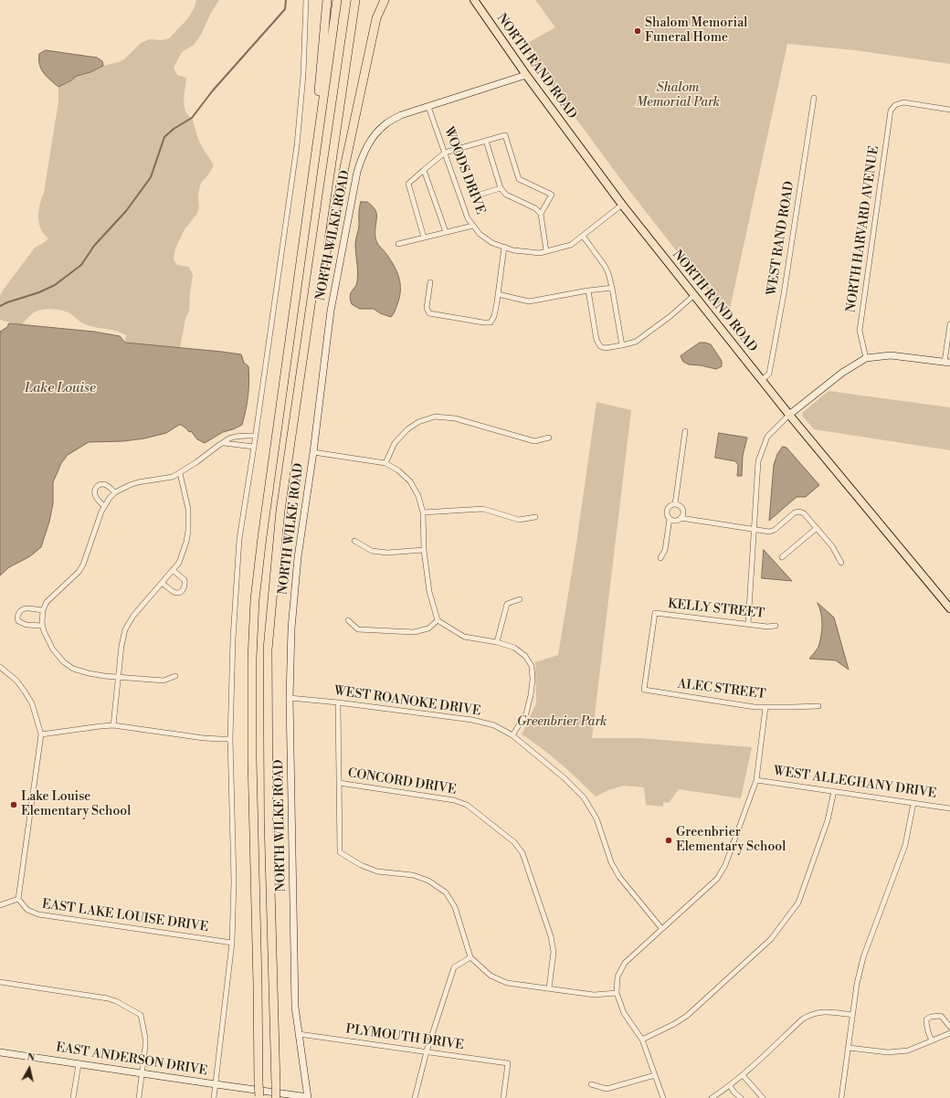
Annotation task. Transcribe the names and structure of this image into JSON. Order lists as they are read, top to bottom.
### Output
{
  "streets": {
    "main road": ["NORTH RAND ROAD"],
    "street": [
      "WOODS DRIVE",
      "NORTH HARVARD AVENUE",
      "NORTH WILKE ROAD",
      "WEST RAND ROAD",
      "KELLY STREET",
      "ALEC STREET",
      "WEST ROANOKE DRIVE",
      "CONCORD DRIVE",
      "WEST ALLEGHANY DRIVE",
      "EAST LAKE LOUISE DRIVE",
      "PLYMOUTH DRIVE",
      "EAST ANDERSON DRIVE"
    ]
  },
  "crossings": [
    ["NORTH RAND ROAD", "WOODS DRIVE"],
    ["NORTH RAND ROAD", "NORTH WILKE ROAD"],
    ["NORTH RAND ROAD", "WEST RAND ROAD"],
    ["WOODS DRIVE", "NORTH WILKE ROAD"],
    ["NORTH WILKE ROAD", "WEST ROANOKE DRIVE"],
    ["NORTH WILKE ROAD", "PLYMOUTH DRIVE"],
    ["NORTH WILKE ROAD", "EAST ANDERSON DRIVE"],
    ["KELLY STREET", "ALEC STREET"]
  ],
  "water": ["Lake Louise"],
  "parks": ["Shalom Memorial Park", "Greenbrier Park"],
  "places": ["Shalom Memorial Funeral Home", "Lake Louise Elementary School", "Greenbrier Elementary School"],
  "north": "top"
}
